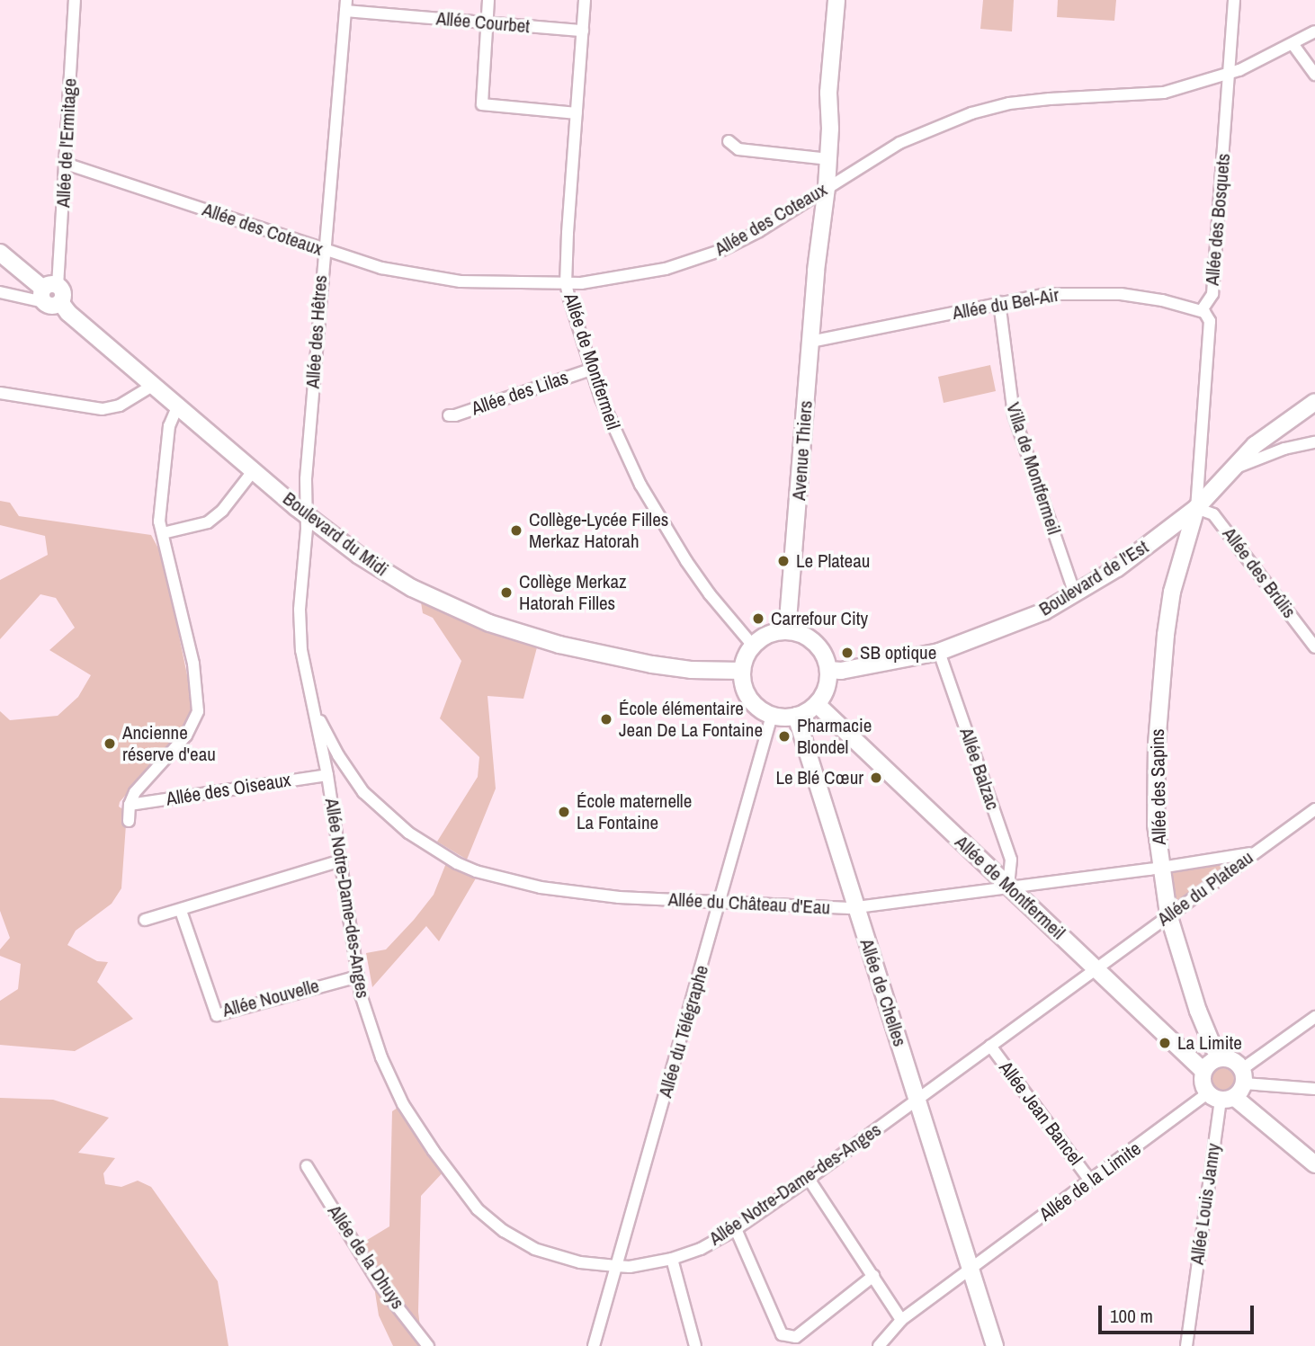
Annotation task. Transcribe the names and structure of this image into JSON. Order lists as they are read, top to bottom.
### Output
{
  "streets": {
    "main road": [
      "Allée de Montfermeil",
      "Avenue Thiers",
      "Boulevard du Midi",
      "Boulevard de l'Est",
      "Allée des Sapins",
      "Allée de Chelles"
    ],
    "street": [
      "Allée Courbet",
      "Allée de l'Ermitage",
      "Allée des Coteaux",
      "Allée des Bosquets",
      "Allée du Bel-Air",
      "Allée des Hêtres",
      "Allée des Lilas",
      "Villa de Montfermeil",
      "Allée des Brûlis",
      "Allée Balzac",
      "Allée des Oiseaux",
      "Allée du Plateau",
      "Allée Notre-Dame-des-Anges",
      "Allée du Château d'Eau",
      "Allée Nouvelle",
      "Allée du Télégraphe",
      "Allée Jean Bancel",
      "Allée de la Limite",
      "Allée Louis Janny",
      "Allée de la Dhuys"
    ]
  },
  "crossings": [
    ["Allée Courbet", "Allée des Hêtres"],
    ["Allée Courbet", "Allée de Montfermeil"],
    ["Allée de l'Ermitage", "Allée des Coteaux"],
    ["Allée de l'Ermitage", "Boulevard du Midi"],
    ["Allée des Coteaux", "Allée des Bosquets"],
    ["Allée des Coteaux", "Allée des Hêtres"],
    ["Allée des Coteaux", "Allée de Montfermeil"],
    ["Allée des Coteaux", "Avenue Thiers"],
    ["Allée des Bosquets", "Allée du Bel-Air"],
    ["Allée des Bosquets", "Allée des Brûlis"],
    ["Allée des Bosquets", "Boulevard de l'Est"],
    ["Allée des Bosquets", "Allée des Sapins"],
    ["Allée du Bel-Air", "Avenue Thiers"],
    ["Allée du Bel-Air", "Villa de Montfermeil"],
    ["Allée des Hêtres", "Boulevard du Midi"],
    ["Allée des Hêtres", "Allée Notre-Dame-des-Anges"],
    ["Allée de Montfermeil", "Allée des Lilas"],
    ["Allée de Montfermeil", "Avenue Thiers"],
    ["Allée de Montfermeil", "Boulevard du Midi"],
    ["Allée de Montfermeil", "Boulevard de l'Est"],
    ["Allée de Montfermeil", "Allée Balzac"],
    ["Allée de Montfermeil", "Allée du Plateau"],
    ["Allée de Montfermeil", "Allée Notre-Dame-des-Anges"],
    ["Allée de Montfermeil", "Allée du Château d'Eau"],
    ["Allée de Montfermeil", "Allée de Chelles"],
    ["Allée de Montfermeil", "Allée du Télégraphe"],
    ["Avenue Thiers", "Boulevard du Midi"],
    ["Avenue Thiers", "Boulevard de l'Est"],
    ["Avenue Thiers", "Allée de Chelles"],
    ["Avenue Thiers", "Allée du Télégraphe"],
    ["Villa de Montfermeil", "Boulevard de l'Est"],
    ["Boulevard du Midi", "Boulevard de l'Est"],
    ["Boulevard du Midi", "Allée Notre-Dame-des-Anges"],
    ["Boulevard du Midi", "Allée de Chelles"],
    ["Boulevard du Midi", "Allée du Télégraphe"],
    ["Allée des Brûlis", "Boulevard de l'Est"],
    ["Allée des Brûlis", "Allée des Sapins"],
    ["Boulevard de l'Est", "Allée Balzac"],
    ["Boulevard de l'Est", "Allée des Sapins"],
    ["Boulevard de l'Est", "Allée de Chelles"],
    ["Boulevard de l'Est", "Allée du Télégraphe"],
    ["Allée Balzac", "Allée du Château d'Eau"],
    ["Allée des Sapins", "Allée du Plateau"],
    ["Allée des Sapins", "Allée du Château d'Eau"],
    ["Allée des Oiseaux", "Allée Notre-Dame-des-Anges"],
    ["Allée du Plateau", "Allée Notre-Dame-des-Anges"],
    ["Allée du Plateau", "Allée du Château d'Eau"],
    ["Allée Notre-Dame-des-Anges", "Allée du Château d'Eau"],
    ["Allée Notre-Dame-des-Anges", "Allée de Chelles"],
    ["Allée Notre-Dame-des-Anges", "Allée Nouvelle"],
    ["Allée Notre-Dame-des-Anges", "Allée du Télégraphe"],
    ["Allée Notre-Dame-des-Anges", "Allée Jean Bancel"],
    ["Allée du Château d'Eau", "Allée de Chelles"],
    ["Allée du Château d'Eau", "Allée du Télégraphe"],
    ["Allée de Chelles", "Allée du Télégraphe"],
    ["Allée de Chelles", "Allée de la Limite"],
    ["Allée Jean Bancel", "Allée de la Limite"],
    ["Allée de la Limite", "Allée Louis Janny"]
  ],
  "places": [
    "Collège-Lycée Filles Merkaz Hatorah",
    "Le Plateau",
    "Collège Merkaz Hatorah Filles",
    "Carrefour City",
    "SB optique",
    "École élémentaire Jean De La Fontaine",
    "Pharmacie Blondel",
    "Ancienne réserve d'eau",
    "Le Blé Cœur",
    "École maternelle La Fontaine",
    "La Limite"
  ],
  "scale_bar": "100 m"
}
